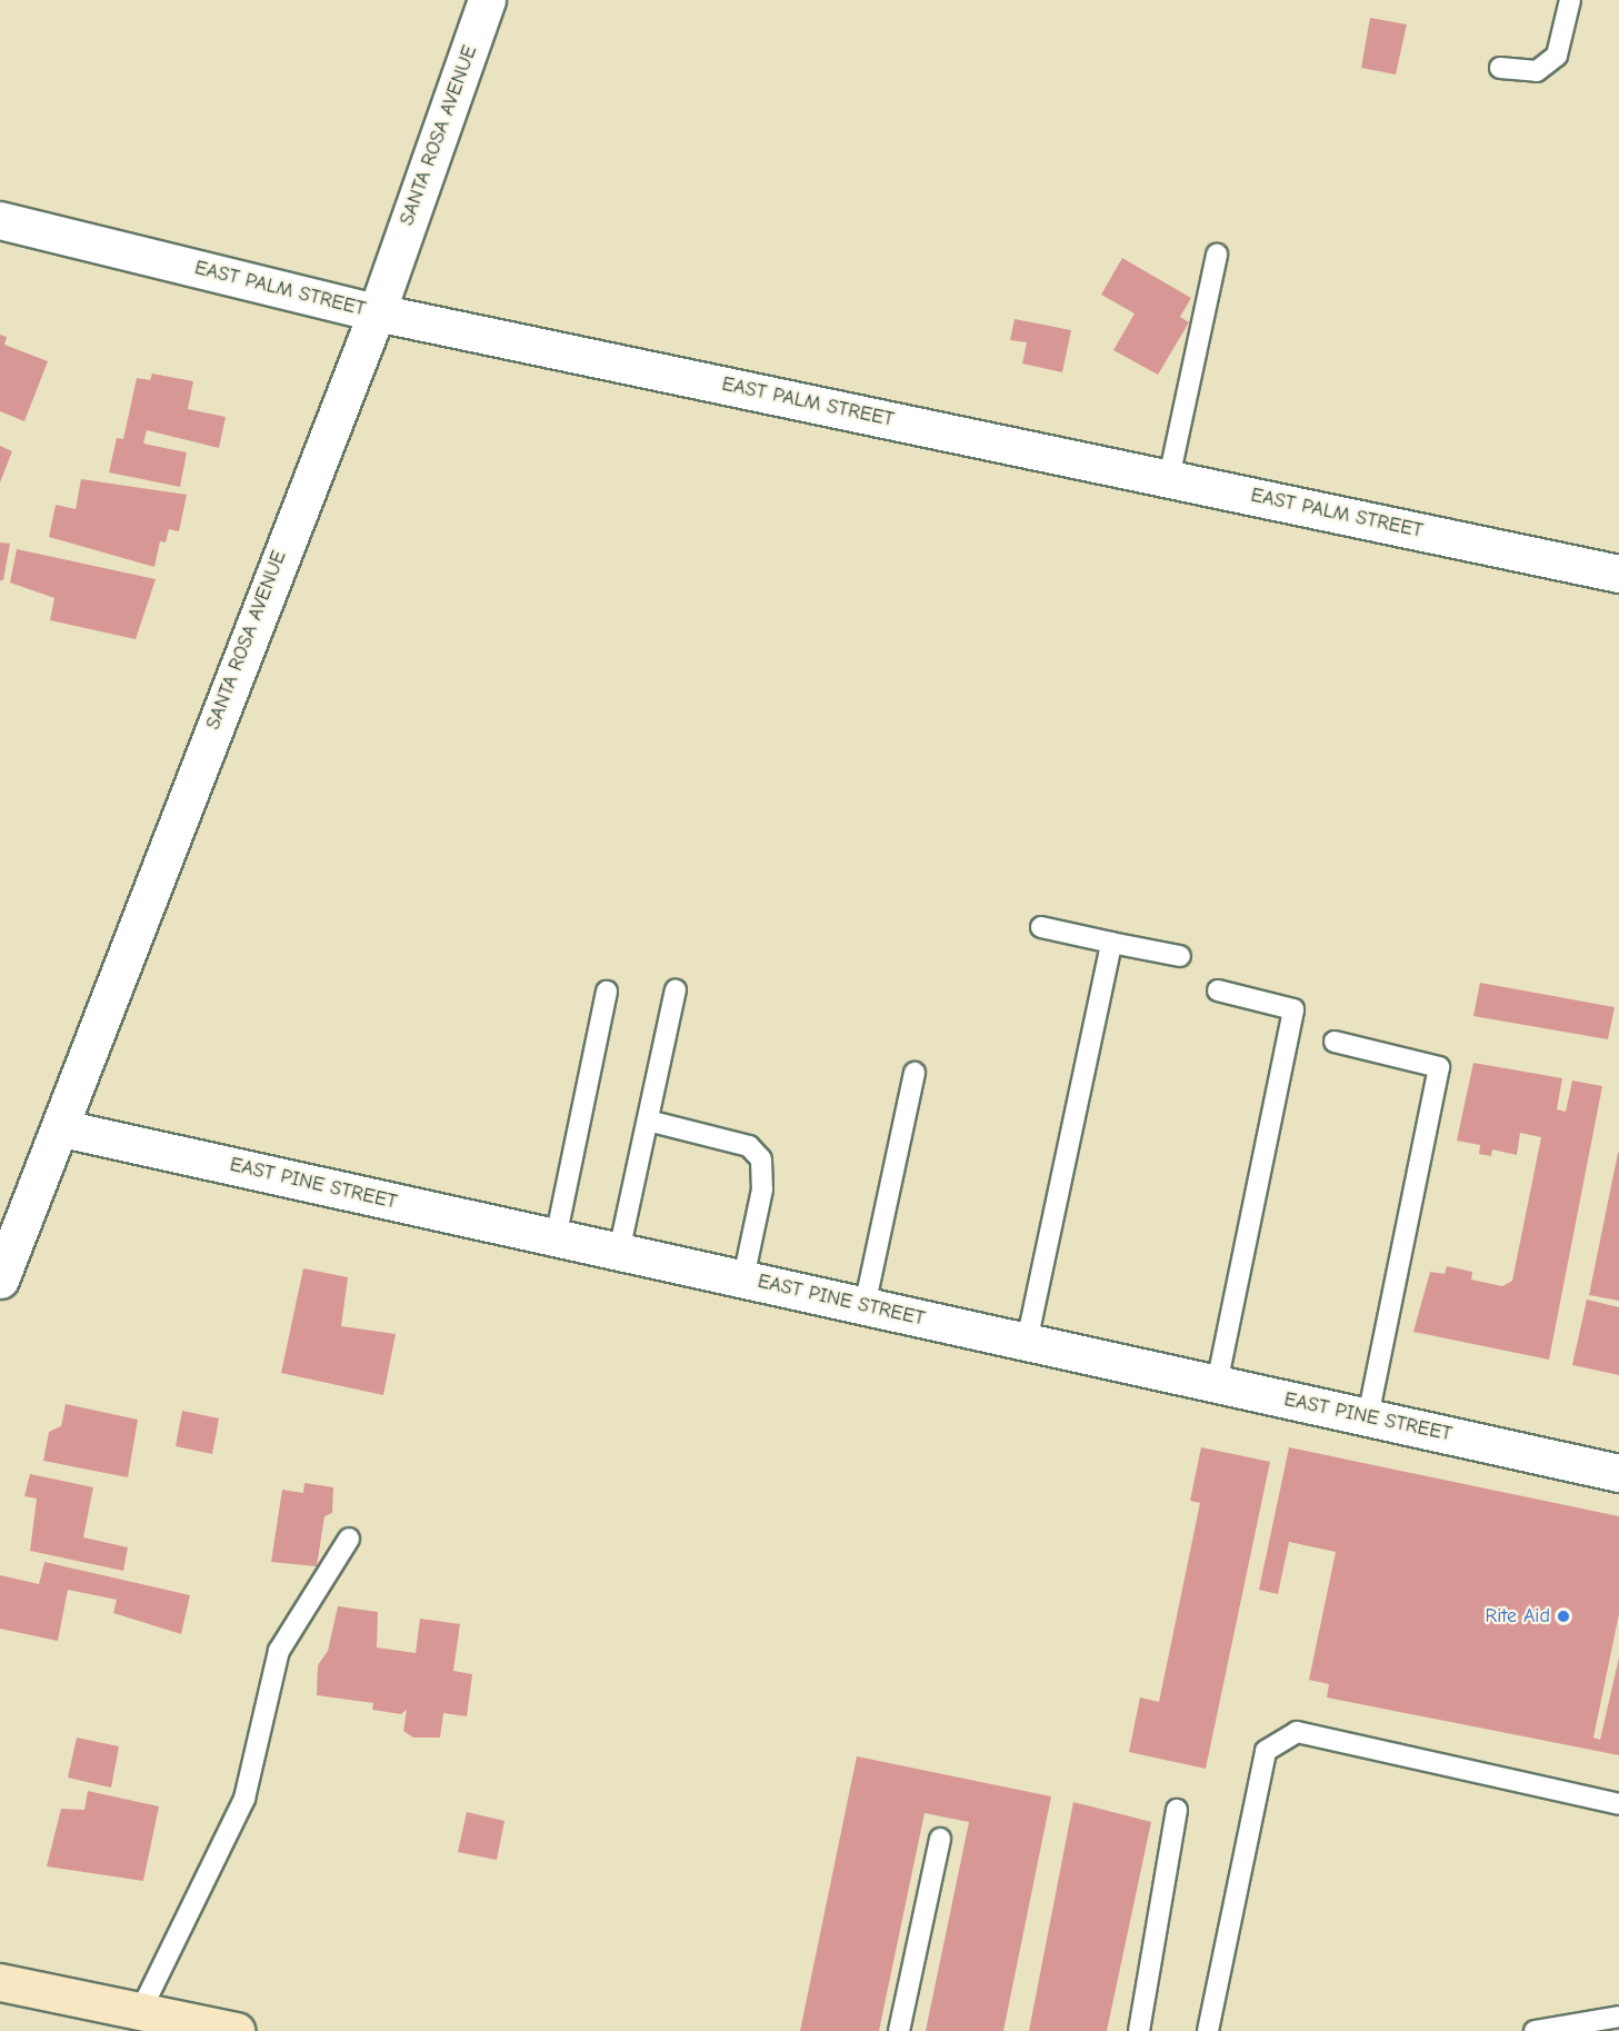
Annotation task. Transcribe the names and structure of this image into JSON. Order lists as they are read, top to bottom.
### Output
{
  "streets": {
    "street": ["SANTA ROSA AVENUE", "EAST PALM STREET", "EAST PINE STREET"]
  },
  "crossings": [
    ["SANTA ROSA AVENUE", "EAST PALM STREET"],
    ["SANTA ROSA AVENUE", "EAST PINE STREET"]
  ],
  "places": ["Rite Aid"]
}
